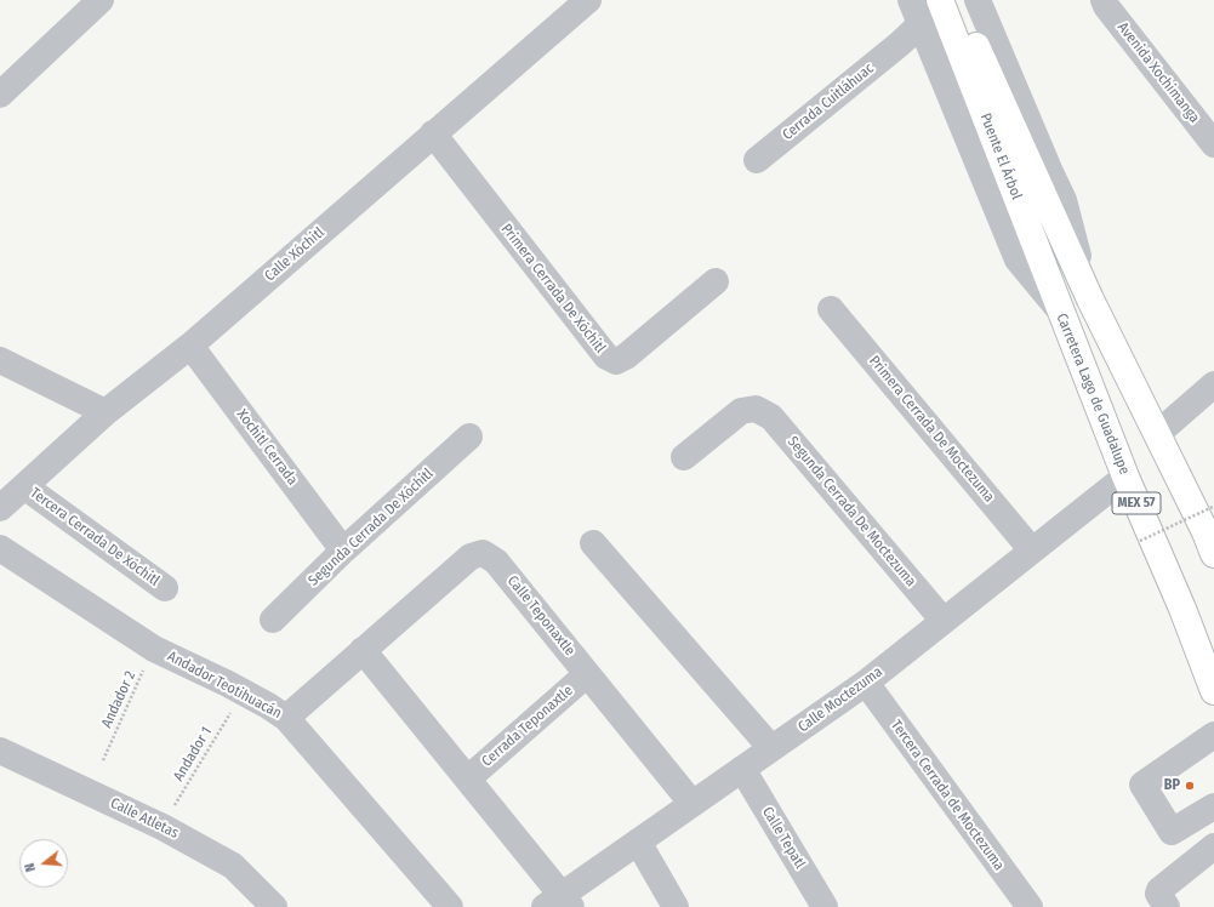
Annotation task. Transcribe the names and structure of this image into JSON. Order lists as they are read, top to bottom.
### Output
{
  "streets": {
    "main road": ["Puente El Árbol", "Carretera Lago de Guadalupe", "MEX 57"],
    "street": [
      "Avenida Xochimanga",
      "Cerrada Cuitláhuac",
      "Calle Xóchitl",
      "Primera Cerrada De Xóchitl",
      "Primera Cerrada De Moctezuma",
      "Xochitl Cerrada",
      "Segunda Cerrada De Moctezuma",
      "Segunda Cerrada De Xóchitl",
      "Tercera Cerrada De Xóchitl",
      "Calle Teponaxtle",
      "Andador Teotihuacán",
      "Calle Moctezuma",
      "Cerrada Teponaxtle",
      "Tercera Cerrada de Moctezuma",
      "Calle Atletas",
      "Calle Tepatl"
    ],
    "path": ["Andador 2", "Andador 1"]
  },
  "crossings": [
    ["Cerrada Cuitláhuac", "Carretera Lago de Guadalupe"],
    ["Puente El Árbol", "Carretera Lago de Guadalupe"],
    ["Calle Xóchitl", "Primera Cerrada De Xóchitl"],
    ["Calle Xóchitl", "Xochitl Cerrada"],
    ["Calle Xóchitl", "Tercera Cerrada De Xóchitl"],
    ["Carretera Lago de Guadalupe", "Calle Moctezuma"],
    ["Primera Cerrada De Moctezuma", "Calle Moctezuma"],
    ["Xochitl Cerrada", "Segunda Cerrada De Xóchitl"],
    ["Segunda Cerrada De Moctezuma", "Calle Moctezuma"],
    ["Calle Teponaxtle", "Andador Teotihuacán"],
    ["Calle Teponaxtle", "Calle Moctezuma"],
    ["Calle Teponaxtle", "Cerrada Teponaxtle"],
    ["Andador Teotihuacán", "Andador 2"],
    ["Andador Teotihuacán", "Andador 1"],
    ["Calle Moctezuma", "Tercera Cerrada de Moctezuma"],
    ["Calle Moctezuma", "Calle Tepatl"],
    ["Andador 1", "Calle Atletas"]
  ],
  "places": ["BP"],
  "north": "left"
}
